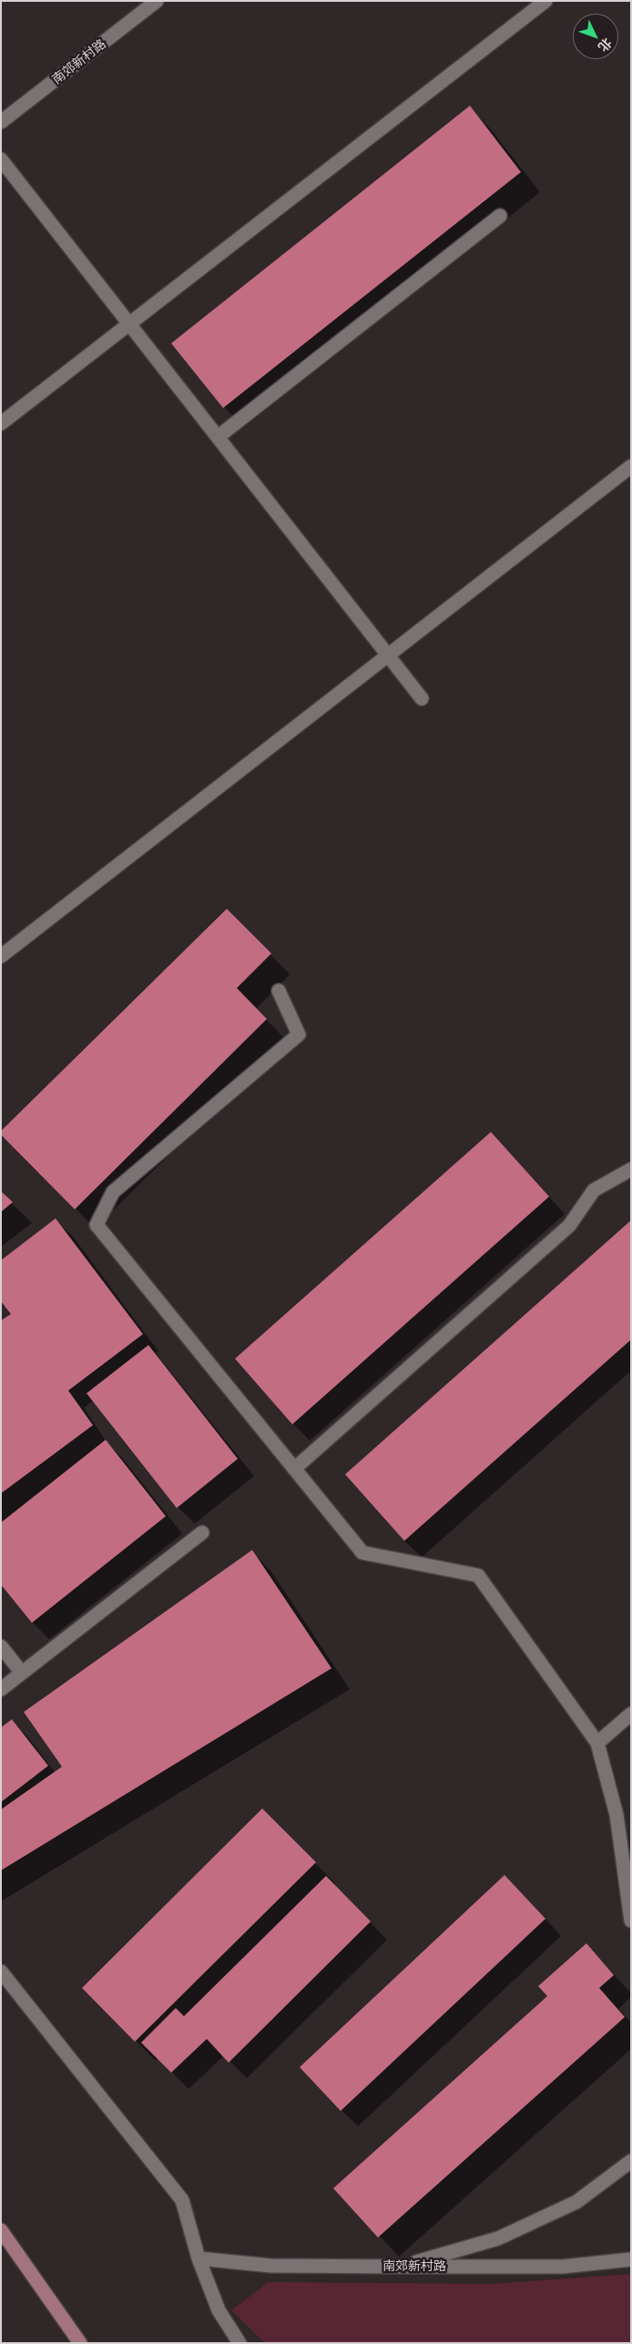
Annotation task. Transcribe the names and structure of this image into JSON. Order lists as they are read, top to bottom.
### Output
{
  "streets": {
    "street": ["南郊新村路"]
  },
  "north": "bottom right"
}
